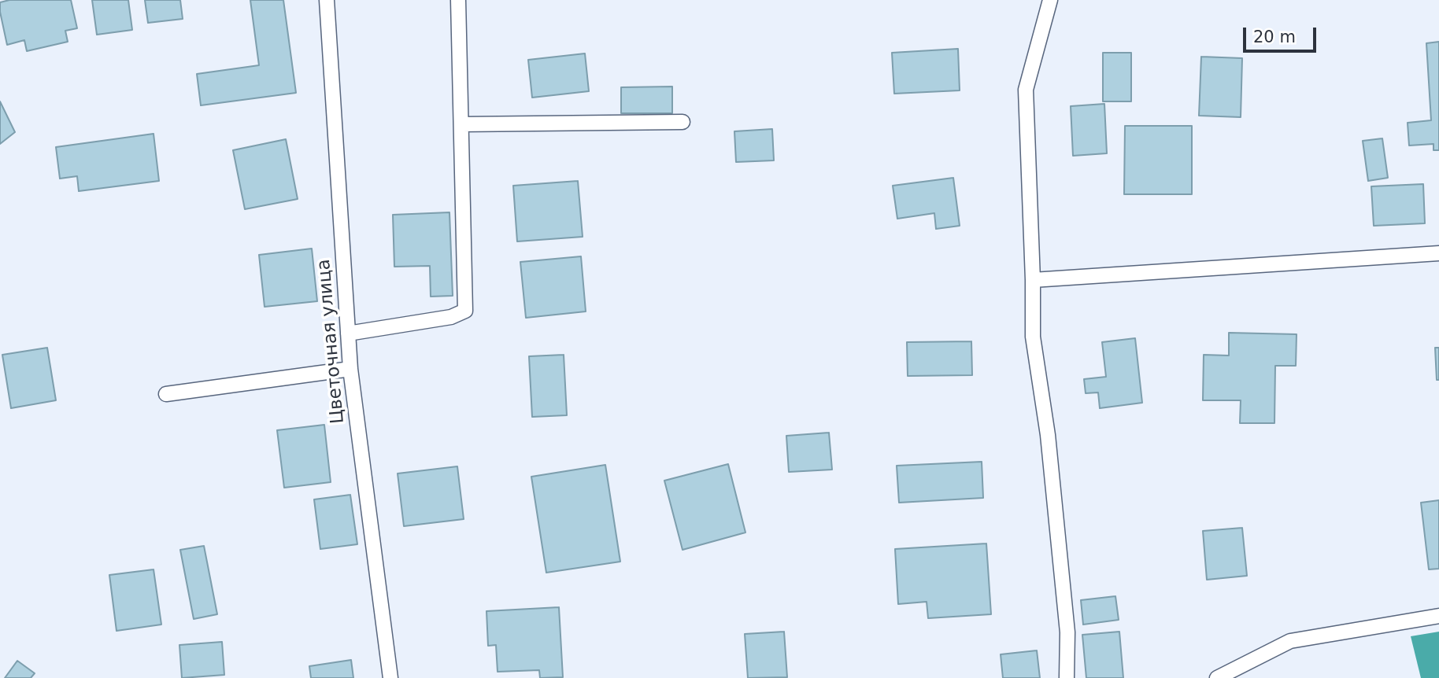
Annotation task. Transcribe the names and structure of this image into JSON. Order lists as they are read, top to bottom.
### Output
{
  "streets": {
    "lane": ["Цветочная улица"]
  },
  "scale_bar": "20 m"
}
